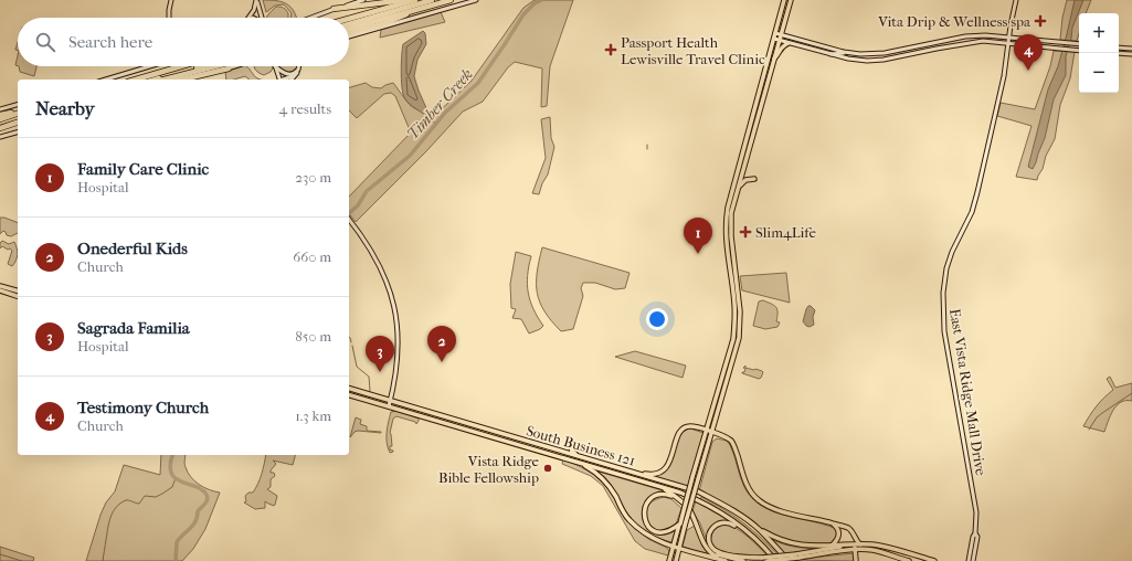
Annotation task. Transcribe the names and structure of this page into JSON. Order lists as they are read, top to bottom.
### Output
{
  "streets": {
    "main road": ["East Vista Ridge Mall Drive", "South Business 121"]
  },
  "water": ["Timber Creek"],
  "places": {
    "health": ["Vita Drip & Wellness spa", "Passport Health Lewisville Travel Clinic", "Slim4Life"],
    "other": ["Vista Ridge Bible Fellowship"]
  },
  "page": {
    "map_buttons": ["+", "−"],
    "search": "Search here",
    "pins": [
      "4",
      "1",
      "2",
      "3"
    ],
    "heading": ["Nearby", "4 results"],
    "list": [
      {
        "mark": "1",
        "name": "Family Care Clinic",
        "note": "Hospital",
        "value": "230 m"
      },
      {
        "mark": "2",
        "name": "Onederful Kids",
        "note": "Church",
        "value": "660 m"
      },
      {
        "mark": "3",
        "name": "Sagrada Familia",
        "note": "Hospital",
        "value": "850 m"
      },
      {
        "mark": "4",
        "name": "Testimony Church",
        "note": "Church",
        "value": "1.3 km"
      }
    ]
  }
}
